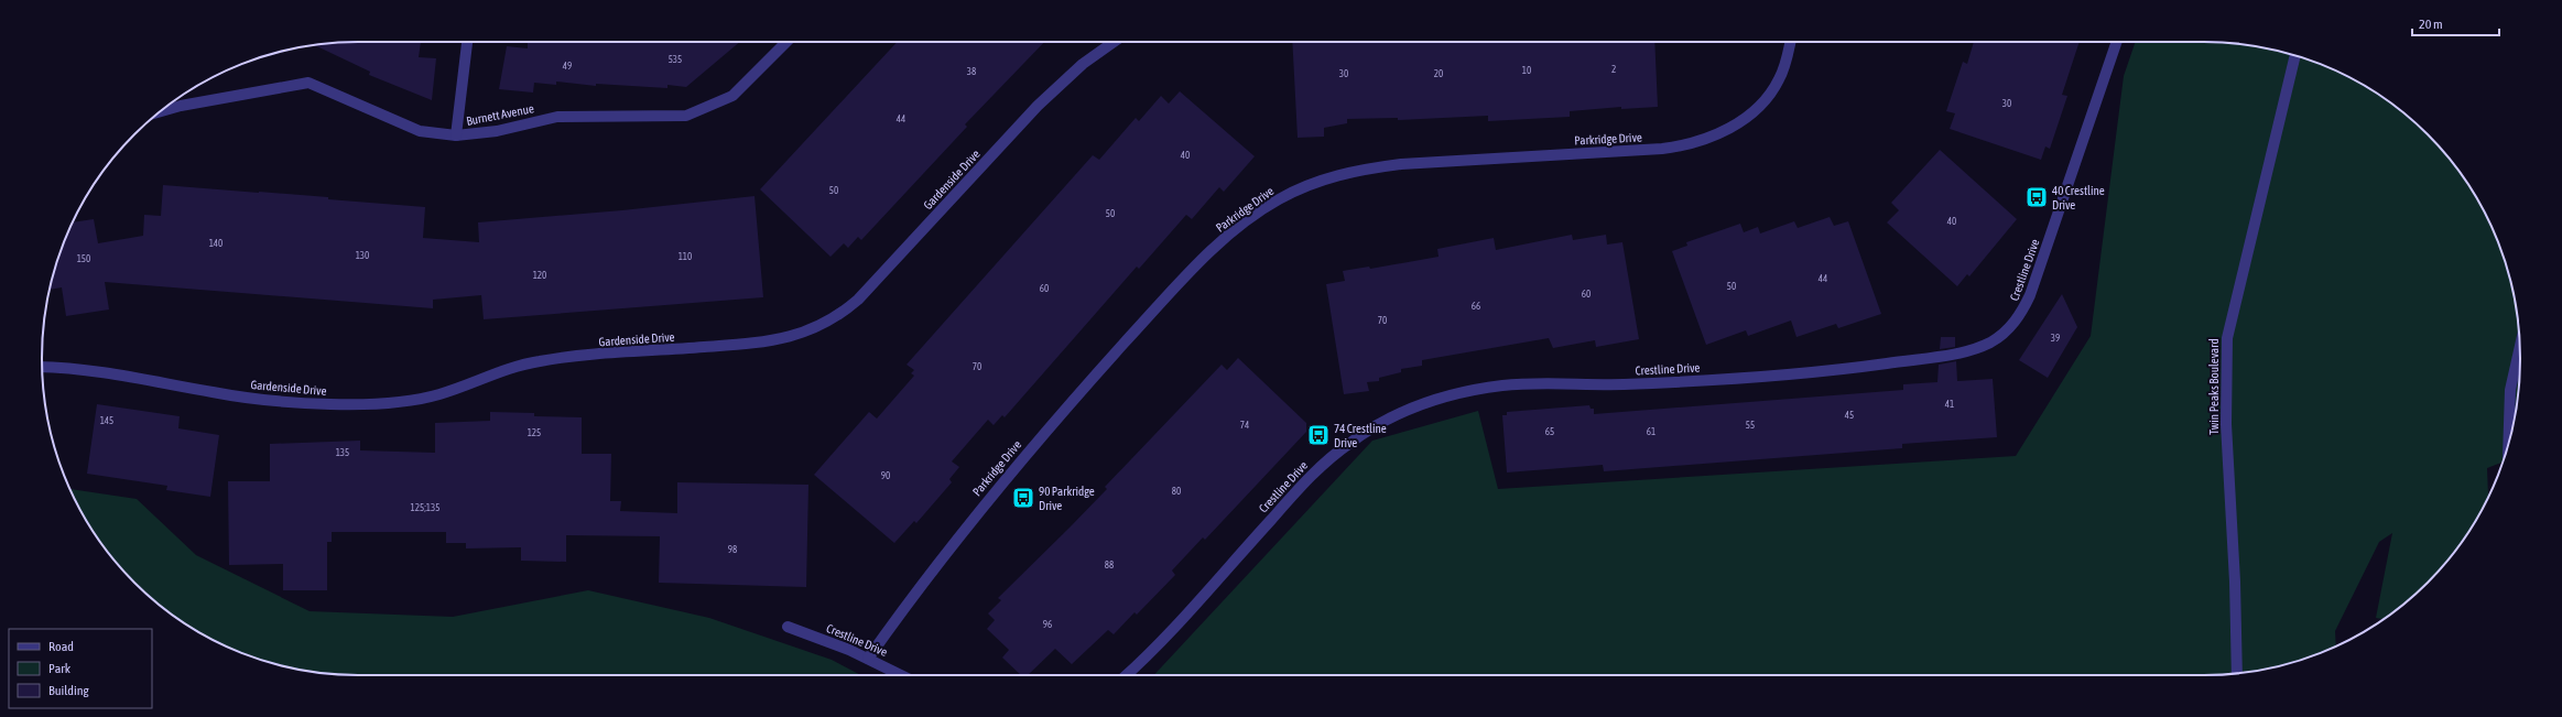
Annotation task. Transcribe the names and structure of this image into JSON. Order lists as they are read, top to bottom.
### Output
{
  "streets": {
    "street": [
      "Burnett Avenue",
      "Parkridge Drive",
      "Gardenside Drive",
      "Crestline Drive",
      "Twin Peaks Boulevard"
    ]
  },
  "crossings": [
    ["Parkridge Drive", "Crestline Drive"]
  ],
  "places": {
    "bus stop": ["40 Crestline Drive", "74 Crestline Drive", "90 Parkridge Drive"]
  },
  "house_numbers": [
    "535",
    "49",
    "2",
    "10",
    "38",
    "30",
    "20",
    "30",
    "44",
    "40",
    "50",
    "50",
    "40",
    "140",
    "130",
    "110",
    "150",
    "120",
    "44",
    "50",
    "60",
    "60",
    "66",
    "70",
    "39",
    "70",
    "41",
    "45",
    "145",
    "74",
    "55",
    "65",
    "61",
    "125",
    "135",
    "90",
    "80",
    "125;135",
    "98",
    "88",
    "96"
  ],
  "legend": ["Road", "Park", "Building"],
  "scale_bar": "20 m"
}
